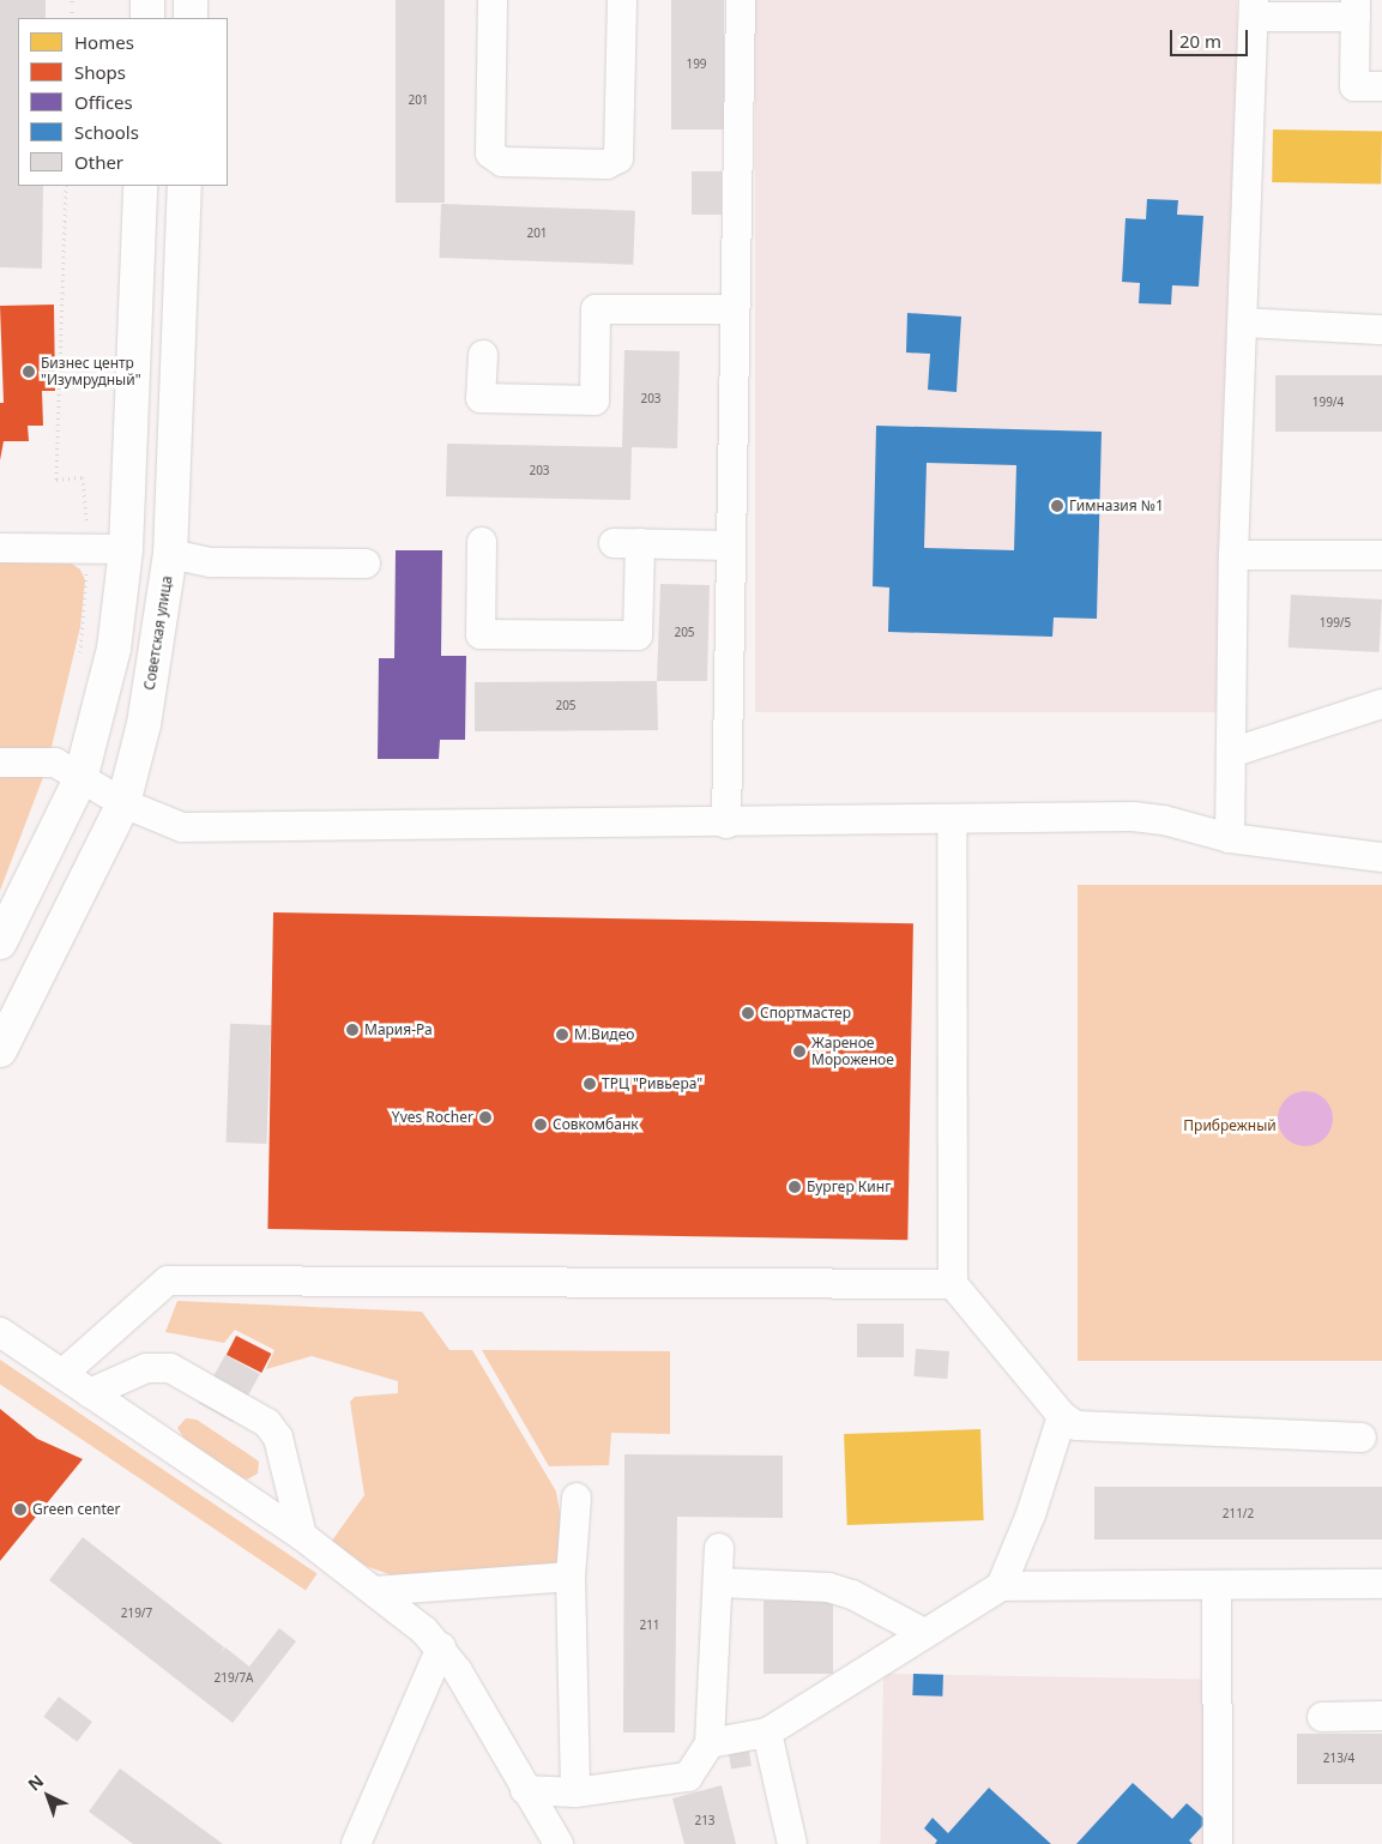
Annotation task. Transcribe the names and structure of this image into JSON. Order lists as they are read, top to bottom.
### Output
{
  "streets": {
    "main road": ["Советская улица"]
  },
  "parks": ["Прибрежный"],
  "places": [
    "Бизнес центр \"Изумрудный\"",
    "Гимназия №1",
    "Спортмастер",
    "Мария-Ра",
    "М.Видео",
    "Жареное Мороженое",
    "ТРЦ \"Ривьера\"",
    "Yves Rocher",
    "Совкомбанк",
    "Бургер Кинг",
    "Green center"
  ],
  "house_numbers": [
    "199",
    "201",
    "201",
    "203",
    "199/4",
    "203",
    "199/5",
    "205",
    "205",
    "211/2",
    "219/7",
    "211",
    "219/7А",
    "213/4",
    "213"
  ],
  "legend": [
    "Homes",
    "Shops",
    "Offices",
    "Schools",
    "Other"
  ],
  "scale_bar": "20 m",
  "north": "top left"
}
